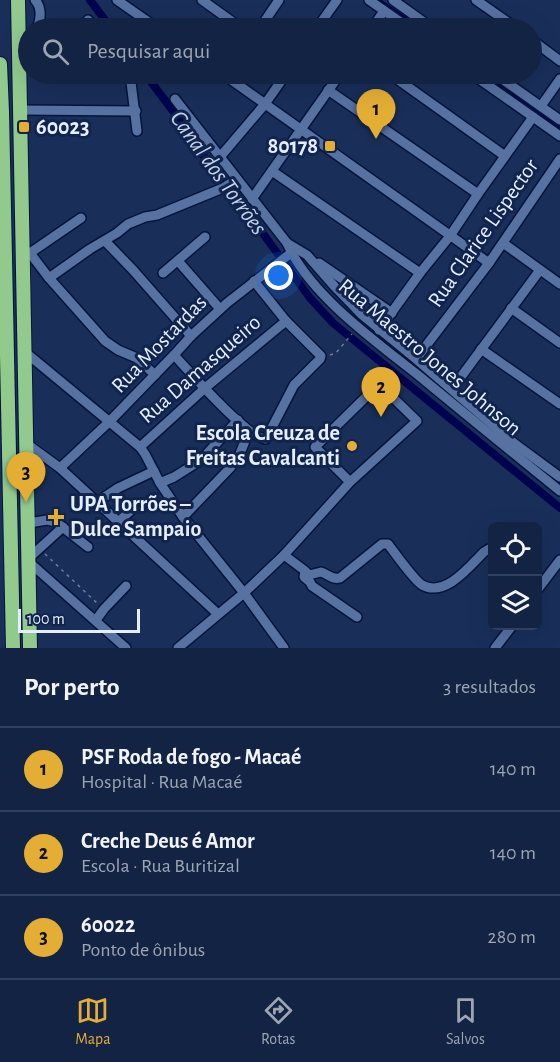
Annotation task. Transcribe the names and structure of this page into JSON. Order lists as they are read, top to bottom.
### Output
{
  "streets": {
    "street": [
      "Rua Clarice Lispector",
      "Rua Mostardas",
      "Rua Maestro Jones Johnson",
      "Rua Damasqueiro"
    ]
  },
  "crossings": [
    ["Rua Clarice Lispector", "Rua Maestro Jones Johnson"],
    ["Rua Mostardas", "Rua Maestro Jones Johnson"]
  ],
  "water": ["Canal dos Torrões"],
  "places": {
    "transit": ["60023", "80178"],
    "other": ["Escola Creuza de Freitas Cavalcanti"],
    "health": ["UPA Torrões – Dulce Sampaio"]
  },
  "scale_bar": "100 m",
  "page": {
    "search": "Pesquisar aqui",
    "pins": ["1", "2", "3"],
    "scale": "100 m",
    "heading": ["Por perto", "3 resultados"],
    "list": [
      {
        "mark": "1",
        "name": "PSF Roda de fogo - Macaé",
        "note": "Hospital · Rua Macaé",
        "value": "140 m"
      },
      {
        "mark": "2",
        "name": "Creche Deus é Amor",
        "note": "Escola · Rua Buritizal",
        "value": "140 m"
      },
      {
        "mark": "3",
        "name": "60022",
        "note": "Ponto de ônibus",
        "value": "280 m"
      }
    ],
    "nav": ["Mapa", "Rotas", "Salvos"]
  }
}
